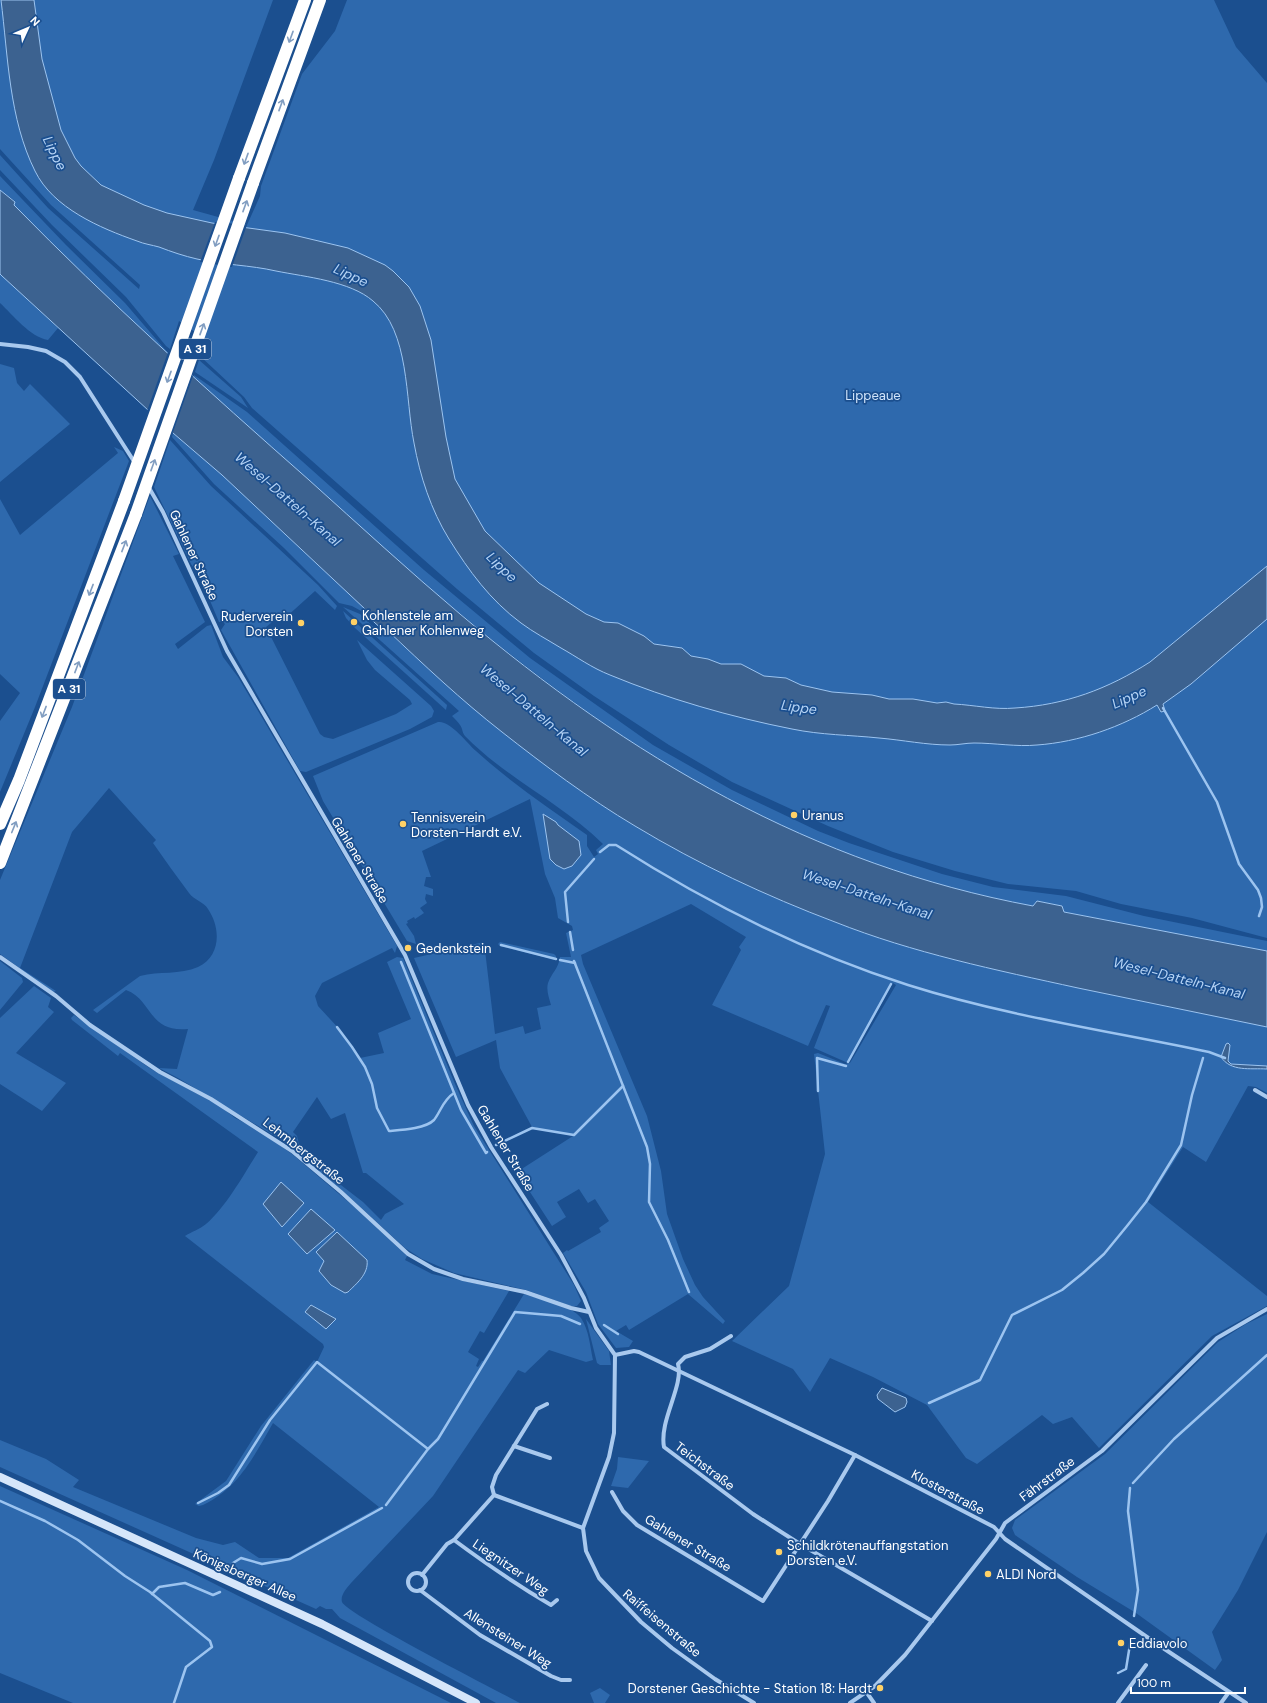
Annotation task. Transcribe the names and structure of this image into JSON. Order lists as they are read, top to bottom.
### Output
{
  "streets": {
    "highway": ["A 31"],
    "main road": ["Königsberger Allee"],
    "street": [
      "Gahlener Straße",
      "Lehmbergstraße",
      "Teichstraße",
      "Fährstraße",
      "Klosterstraße",
      "Liegnitzer Weg",
      "Raiffeisenstraße",
      "Allensteiner Weg"
    ]
  },
  "crossings": [
    ["Gahlener Straße", "Lehmbergstraße"],
    ["Gahlener Straße", "Teichstraße"],
    ["Gahlener Straße", "Klosterstraße"],
    ["Gahlener Straße", "Raiffeisenstraße"],
    ["Teichstraße", "Klosterstraße"],
    ["Fährstraße", "Klosterstraße"],
    ["Klosterstraße", "Raiffeisenstraße"]
  ],
  "water": ["Lippe", "Wesel-Datteln-Kanal"],
  "parks": ["Lippeaue"],
  "places": [
    "Kohlenstele am Gahlener Kohlenweg",
    "Ruderverein Dorsten",
    "Uranus",
    "Tennisverein Dorsten-Hardt e.V.",
    "Gedenkstein",
    "Schildkrötenauffangstation Dorsten e.V.",
    "ALDI Nord",
    "Eddiavolo",
    "Dorstener Geschichte - Station 18: Hardt"
  ],
  "scale_bar": "100 m",
  "north": "top right"
}
